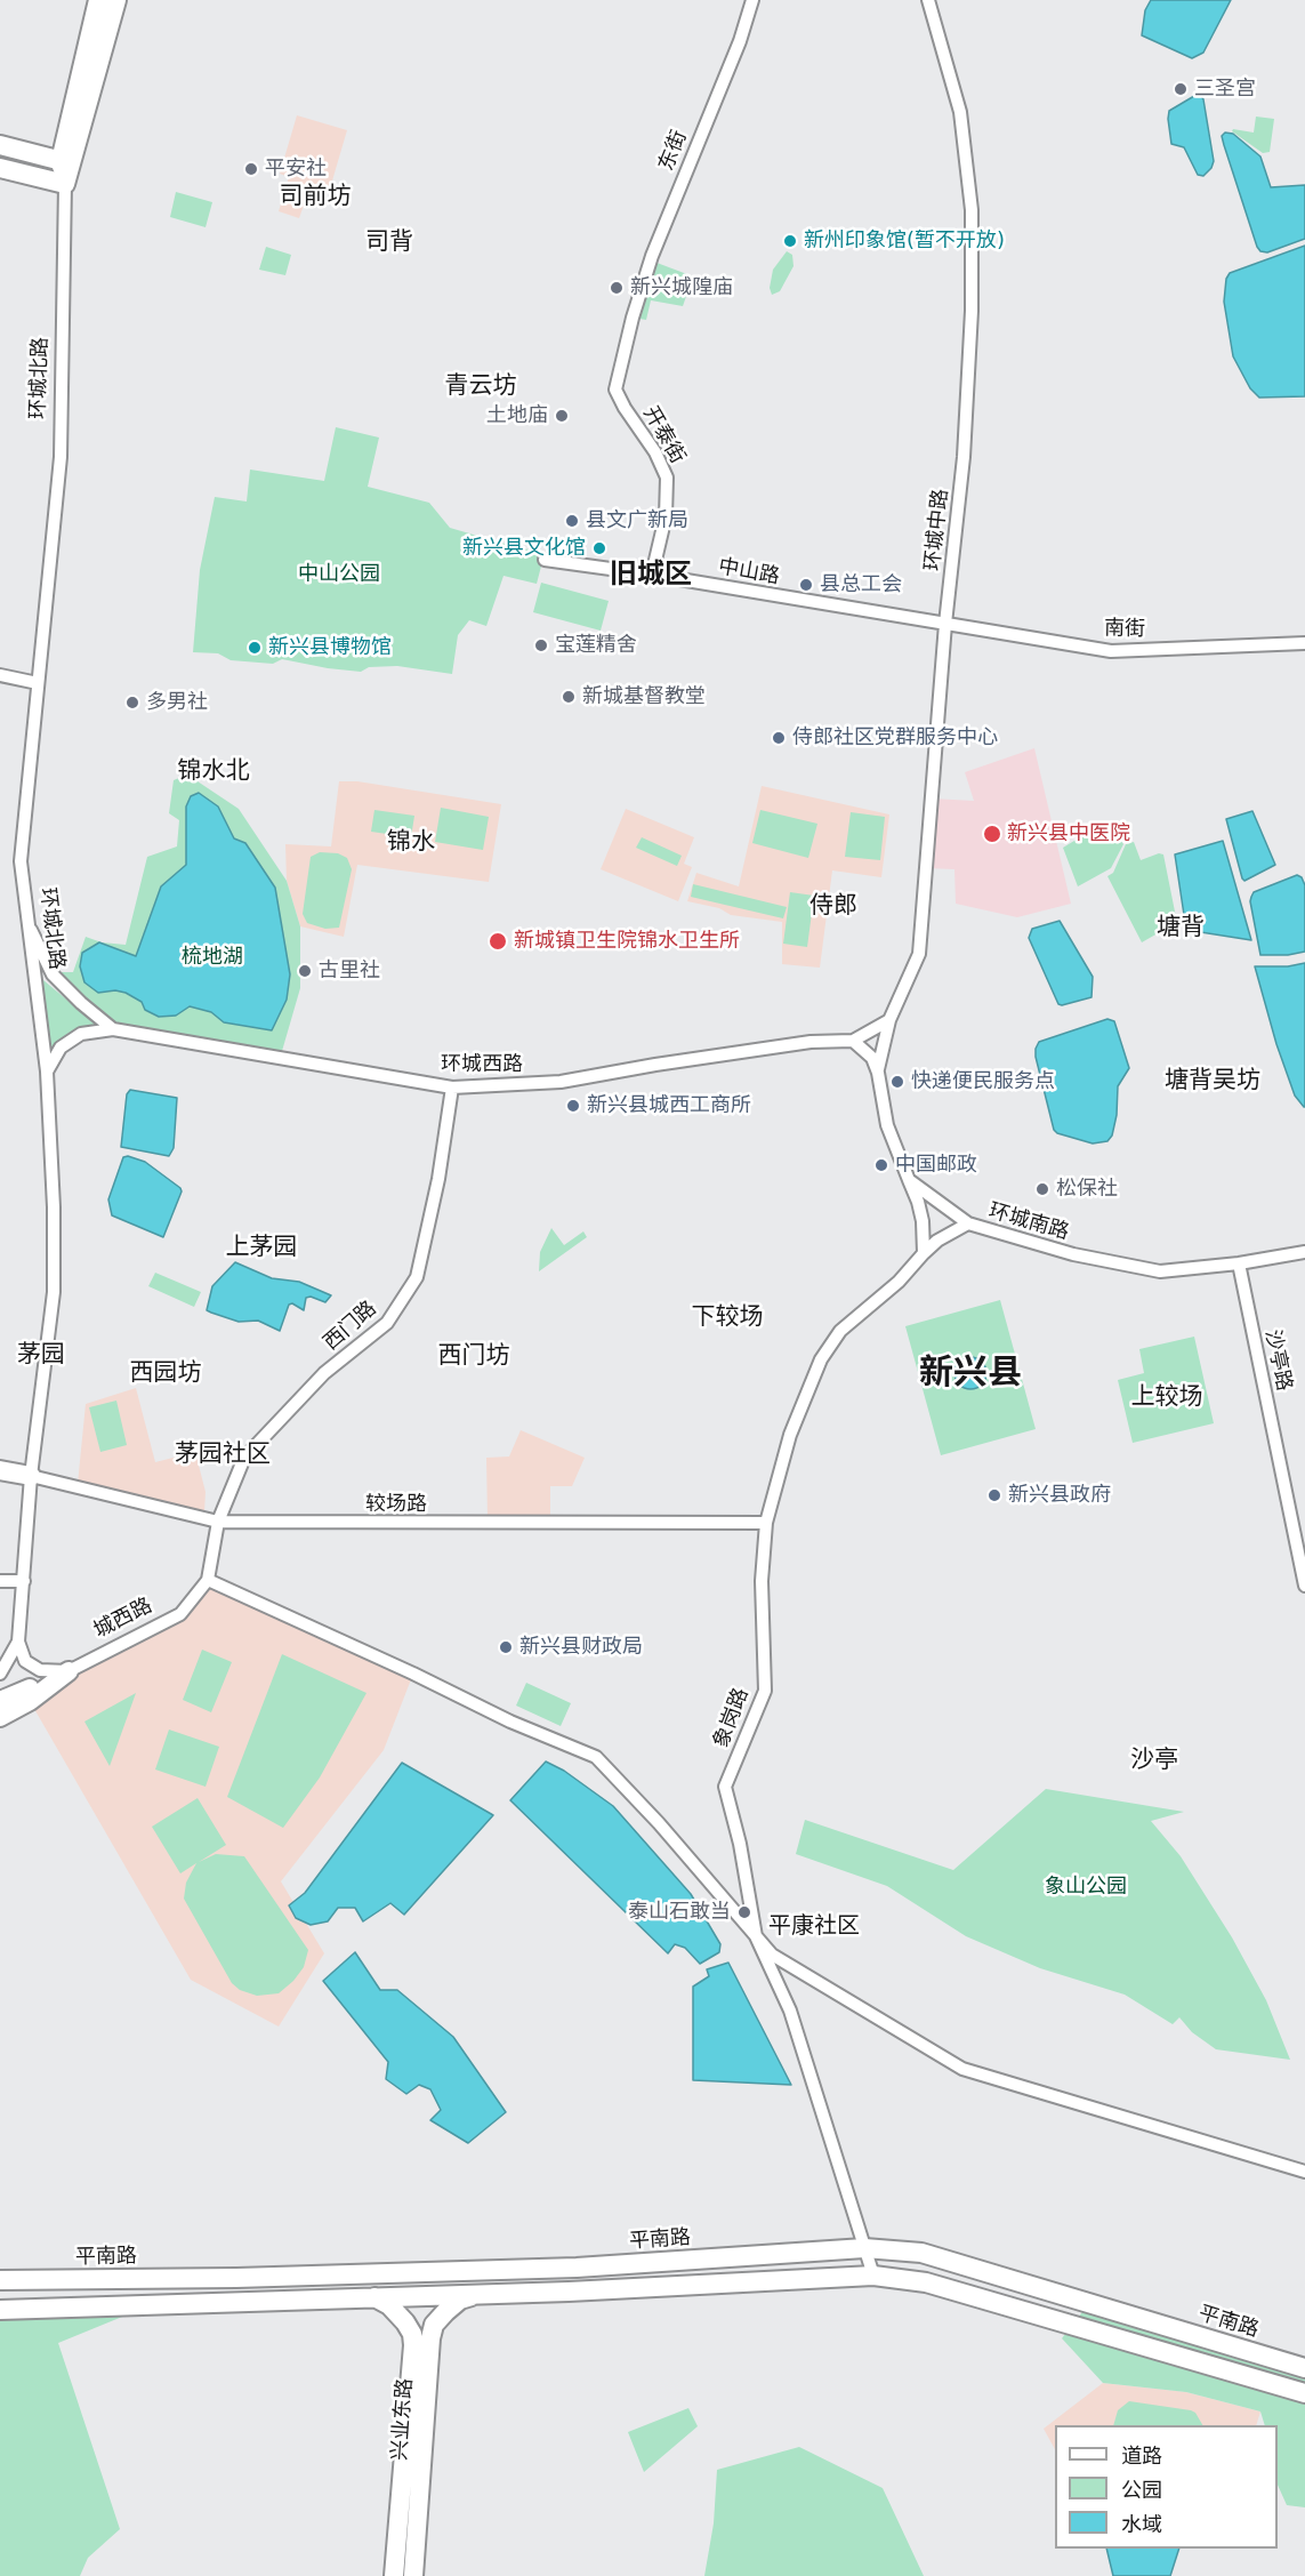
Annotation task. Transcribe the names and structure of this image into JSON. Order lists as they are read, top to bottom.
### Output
{
  "streets": {
    "main road": [
      "环城北路",
      "城西路",
      "平南路",
      "兴业东路"
    ],
    "street": [
      "东街",
      "开泰街",
      "环城中路",
      "中山路",
      "南街",
      "环城西路",
      "环城南路",
      "西门路",
      "沙亭路",
      "较场路",
      "象岗路"
    ]
  },
  "crossings": [
    ["东街", "开泰街"],
    ["环城北路", "环城西路"],
    ["环城北路", "较场路"],
    ["开泰街", "中山路"],
    ["环城中路", "中山路"],
    ["环城中路", "南街"],
    ["中山路", "南街"],
    ["环城西路", "西门路"],
    ["环城南路", "沙亭路"],
    ["环城南路", "象岗路"],
    ["西门路", "较场路"],
    ["西门路", "城西路"],
    ["较场路", "城西路"],
    ["较场路", "象岗路"],
    ["象岗路", "平南路"]
  ],
  "districts": [
    "司前坊",
    "司背",
    "青云坊",
    "旧城区",
    "锦水北",
    "锦水",
    "侍郎",
    "塘背",
    "塘背吴坊",
    "上茅园",
    "下较场",
    "茅园",
    "西门坊",
    "西园坊",
    "新兴县",
    "上较场",
    "茅园社区",
    "沙亭",
    "平康社区"
  ],
  "parks": ["中山公园", "梳地湖", "象山公园"],
  "places": [
    "三圣宫",
    "平安社",
    "新州印象馆(暂不开放)",
    "新兴城隍庙",
    "土地庙",
    "县文广新局",
    "新兴县文化馆",
    "县总工会",
    "宝莲精舍",
    "新兴县博物馆",
    "新城基督教堂",
    "多男社",
    "侍郎社区党群服务中心",
    "新兴县中医院",
    "新城镇卫生院锦水卫生所",
    "古里社",
    "快递便民服务点",
    "新兴县城西工商所",
    "中国邮政",
    "松保社",
    "新兴县政府",
    "新兴县财政局",
    "泰山石敢当"
  ],
  "legend": ["道路", "公园", "水域"]
}
